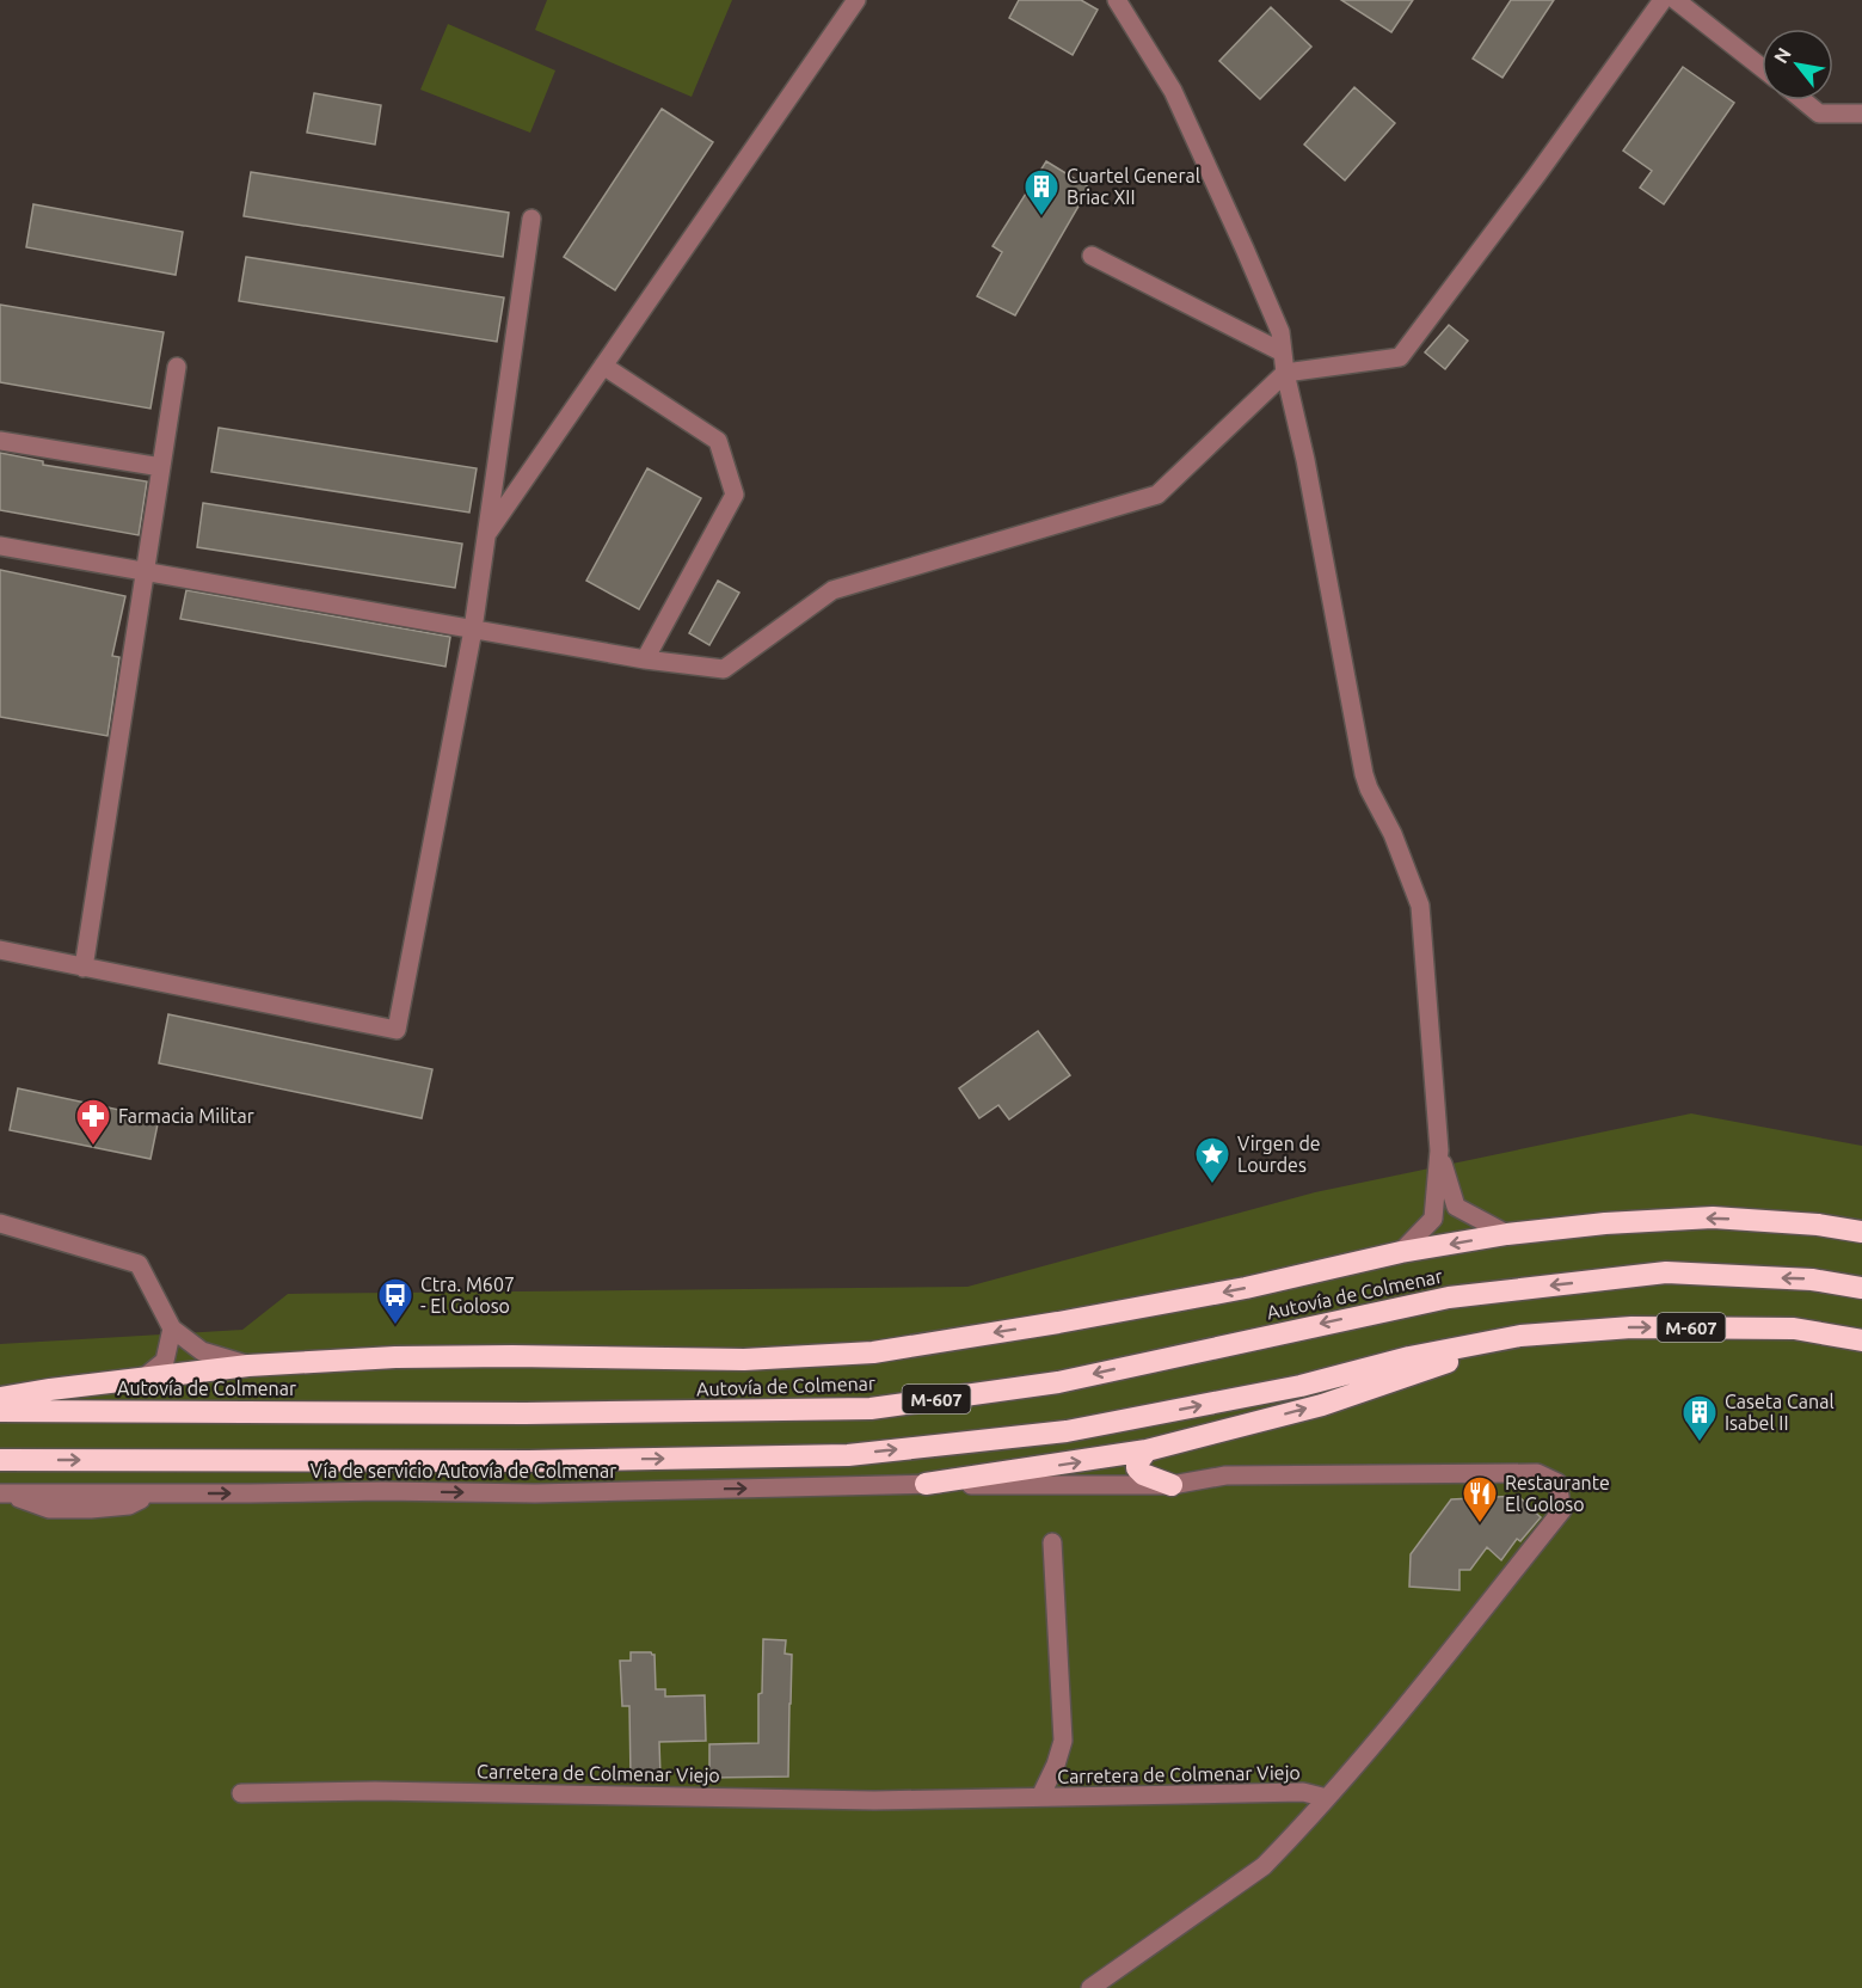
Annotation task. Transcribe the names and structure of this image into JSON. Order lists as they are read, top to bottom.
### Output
{
  "streets": {
    "highway": ["Autovía de Colmenar", "M-607"],
    "street": ["Vía de servicio Autovía de Colmenar", "Carretera de Colmenar Viejo"]
  },
  "one_way": ["Vía de servicio Autovía de Colmenar"],
  "places": {
    "building": ["Cuartel General Briac XII", "Caseta Canal Isabel II"],
    "pharmacy": ["Farmacia Militar"],
    "place": ["Virgen de Lourdes"],
    "bus stop": ["Ctra. M607 - El Goloso"],
    "restaurant": ["Restaurante El Goloso"]
  },
  "north": "top left"
}
